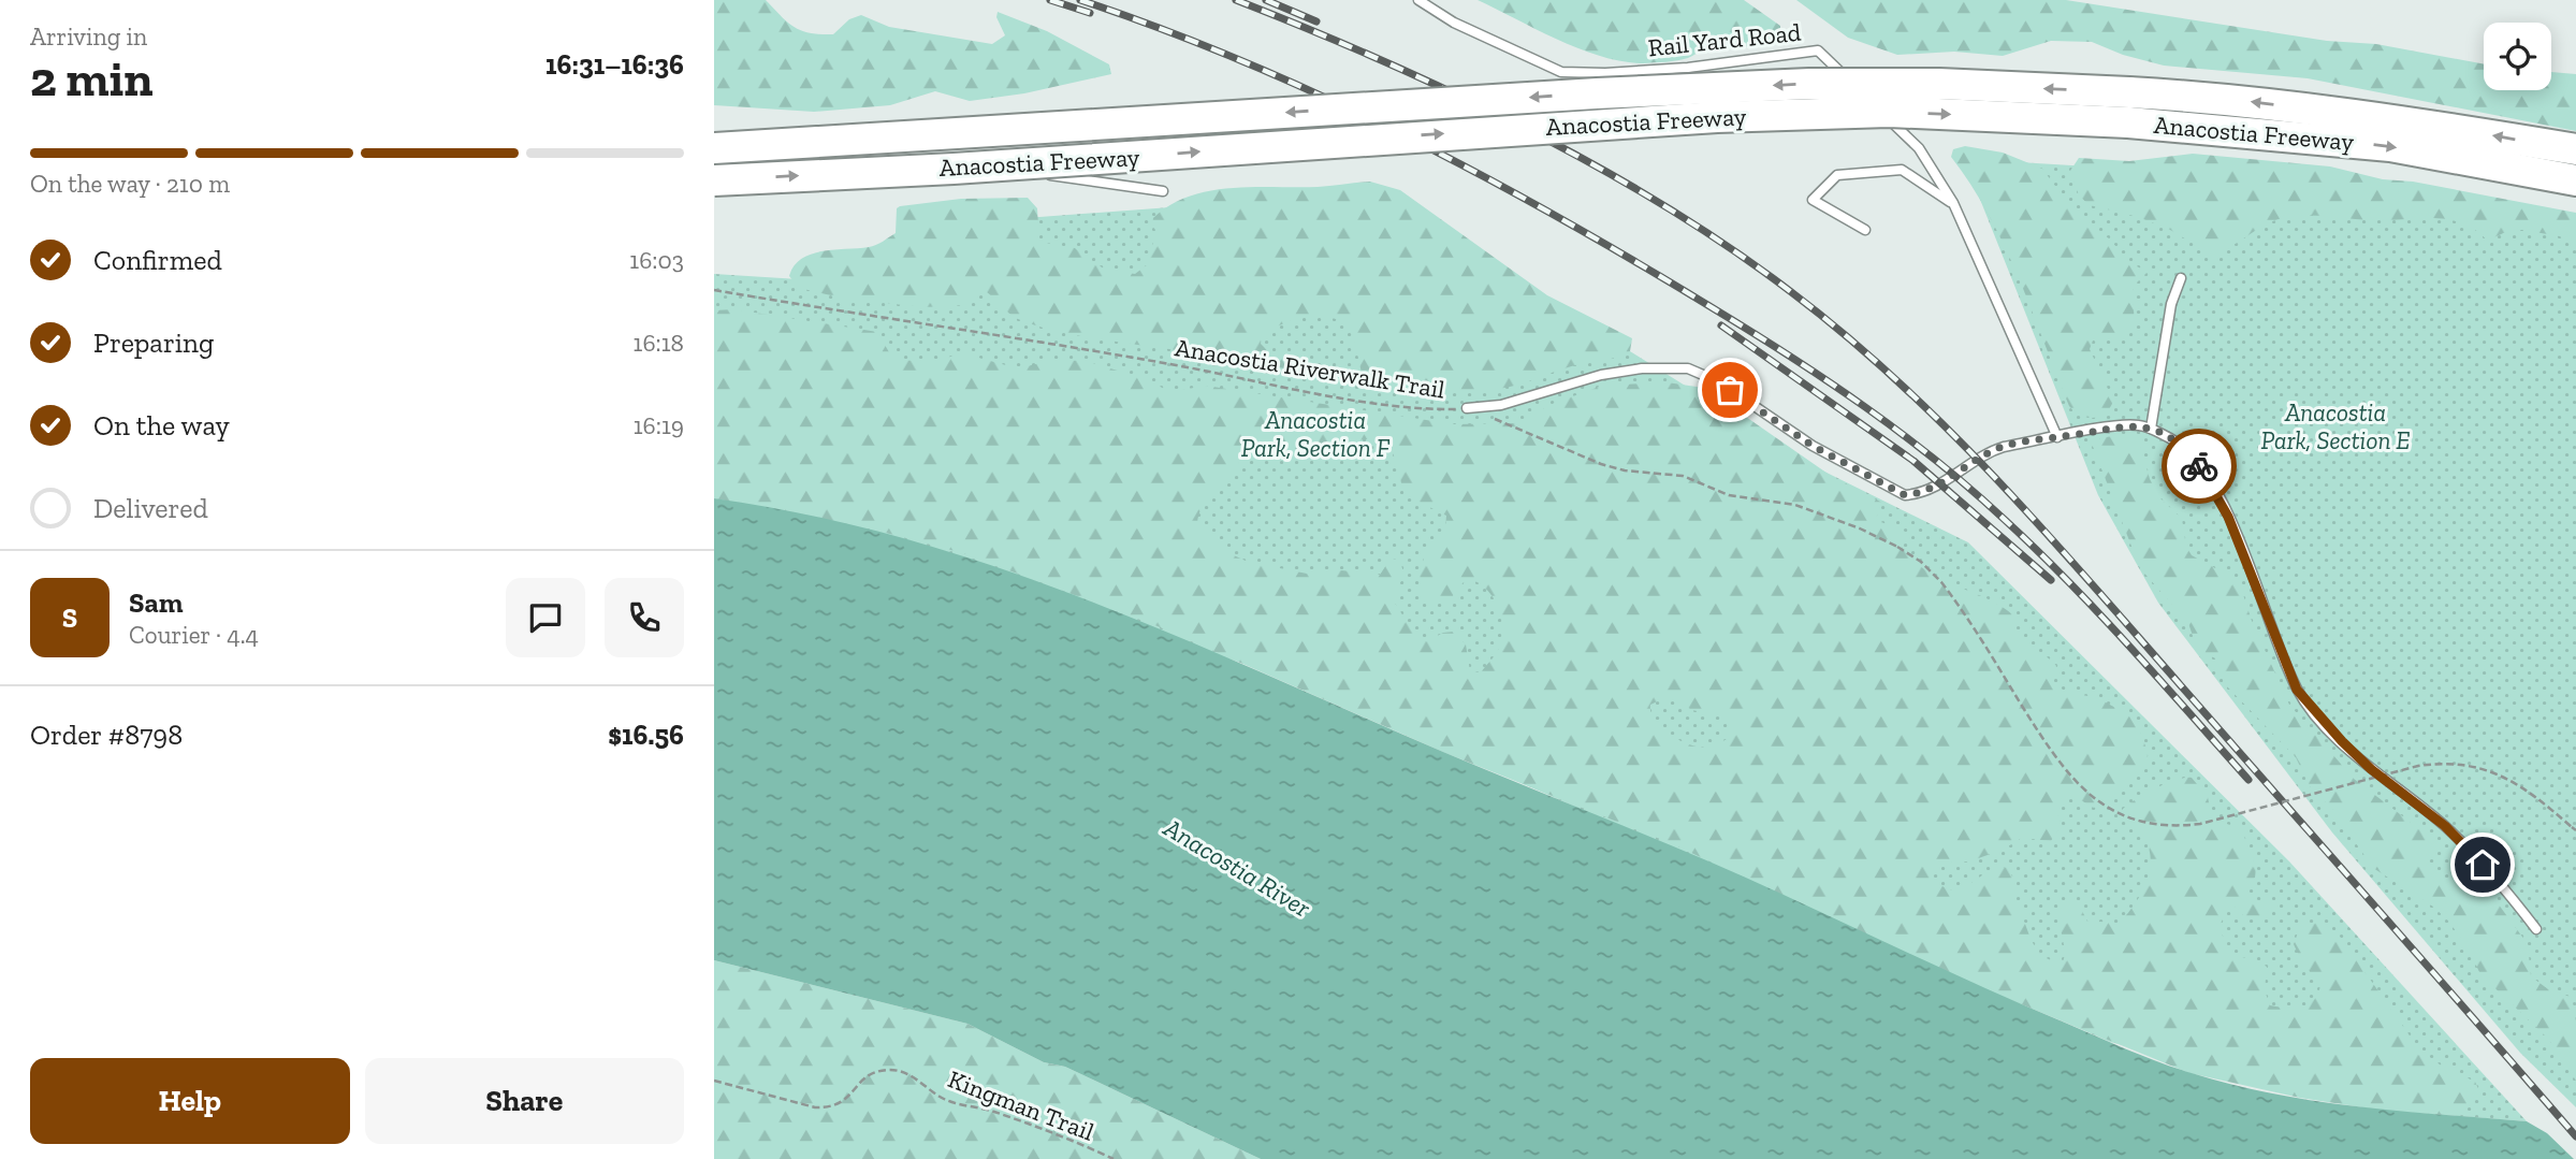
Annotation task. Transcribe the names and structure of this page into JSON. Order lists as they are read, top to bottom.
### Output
{
  "streets": {
    "highway": ["Anacostia Freeway"],
    "lane": ["Rail Yard Road"],
    "path": ["Anacostia Riverwalk Trail", "Kingman Trail"]
  },
  "water": ["Anacostia River"],
  "parks": ["Anacostia Park, Section E", "Anacostia Park, Section F"],
  "page": {
    "heading": ["2 min", "Arriving in", "16:31–16:36"],
    "panel": [
      "Sam",
      "Courier · 4.4",
      "Order #8798",
      "$16.56"
    ],
    "bar": "On the way · 210 m",
    "list": [
      ["Confirmed", "16:03"],
      ["Preparing", "16:18"],
      ["On the way", "16:19"],
      "Delivered"
    ],
    "round": "S",
    "buttons": ["Help", "Share"]
  }
}
